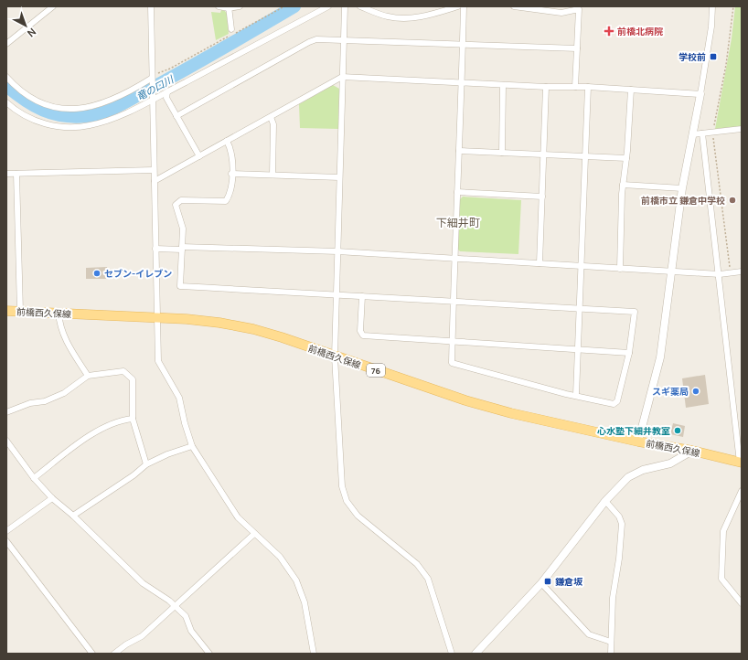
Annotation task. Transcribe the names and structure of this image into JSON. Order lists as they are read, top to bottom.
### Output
{
  "streets": {
    "main road": ["前橋西久保線", "76"]
  },
  "districts": ["下細井町"],
  "water": ["竜の口川"],
  "places": {
    "health": ["前橋北病院"],
    "transit": ["学校前", "鎌倉坂"],
    "other": [
      "前橋市立 鎌倉中学校",
      "セブン-イレブン",
      "スギ薬局",
      "心水塾下細井教室"
    ]
  },
  "north": "bottom right"
}
